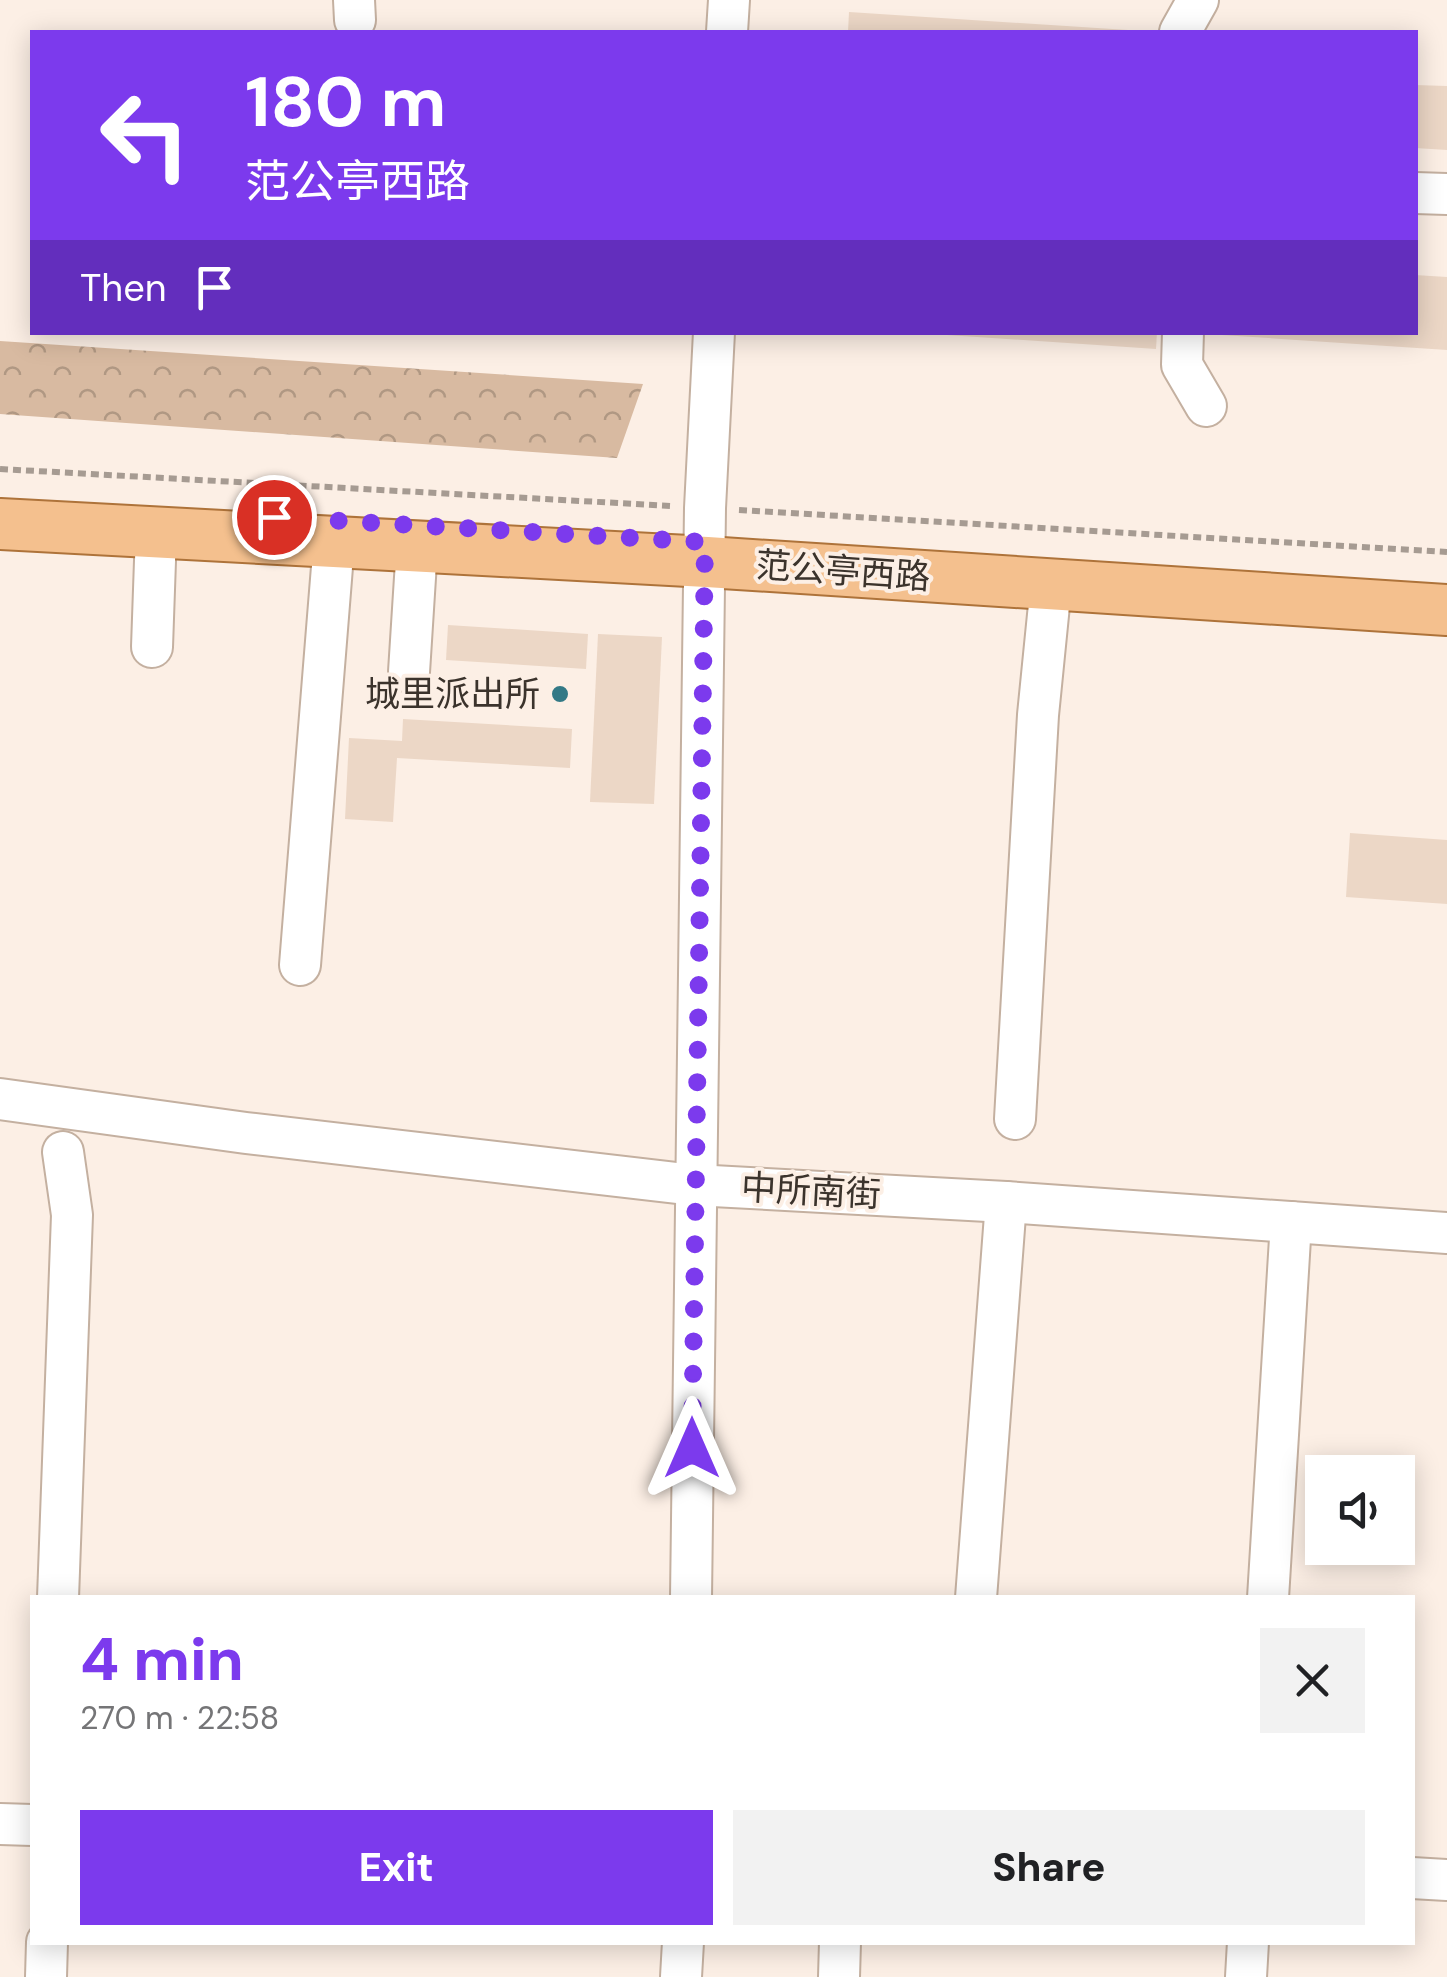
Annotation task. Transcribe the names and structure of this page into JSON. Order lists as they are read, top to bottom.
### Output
{
  "streets": {
    "main road": ["范公亭西路"],
    "street": ["中所南街"]
  },
  "places": ["城里派出所"],
  "page": {
    "turn": ["180 m", "范公亭西路"],
    "then": "Then",
    "heading": ["4 min", "270 m · 22:58"],
    "buttons": ["Exit", "Share"]
  }
}
